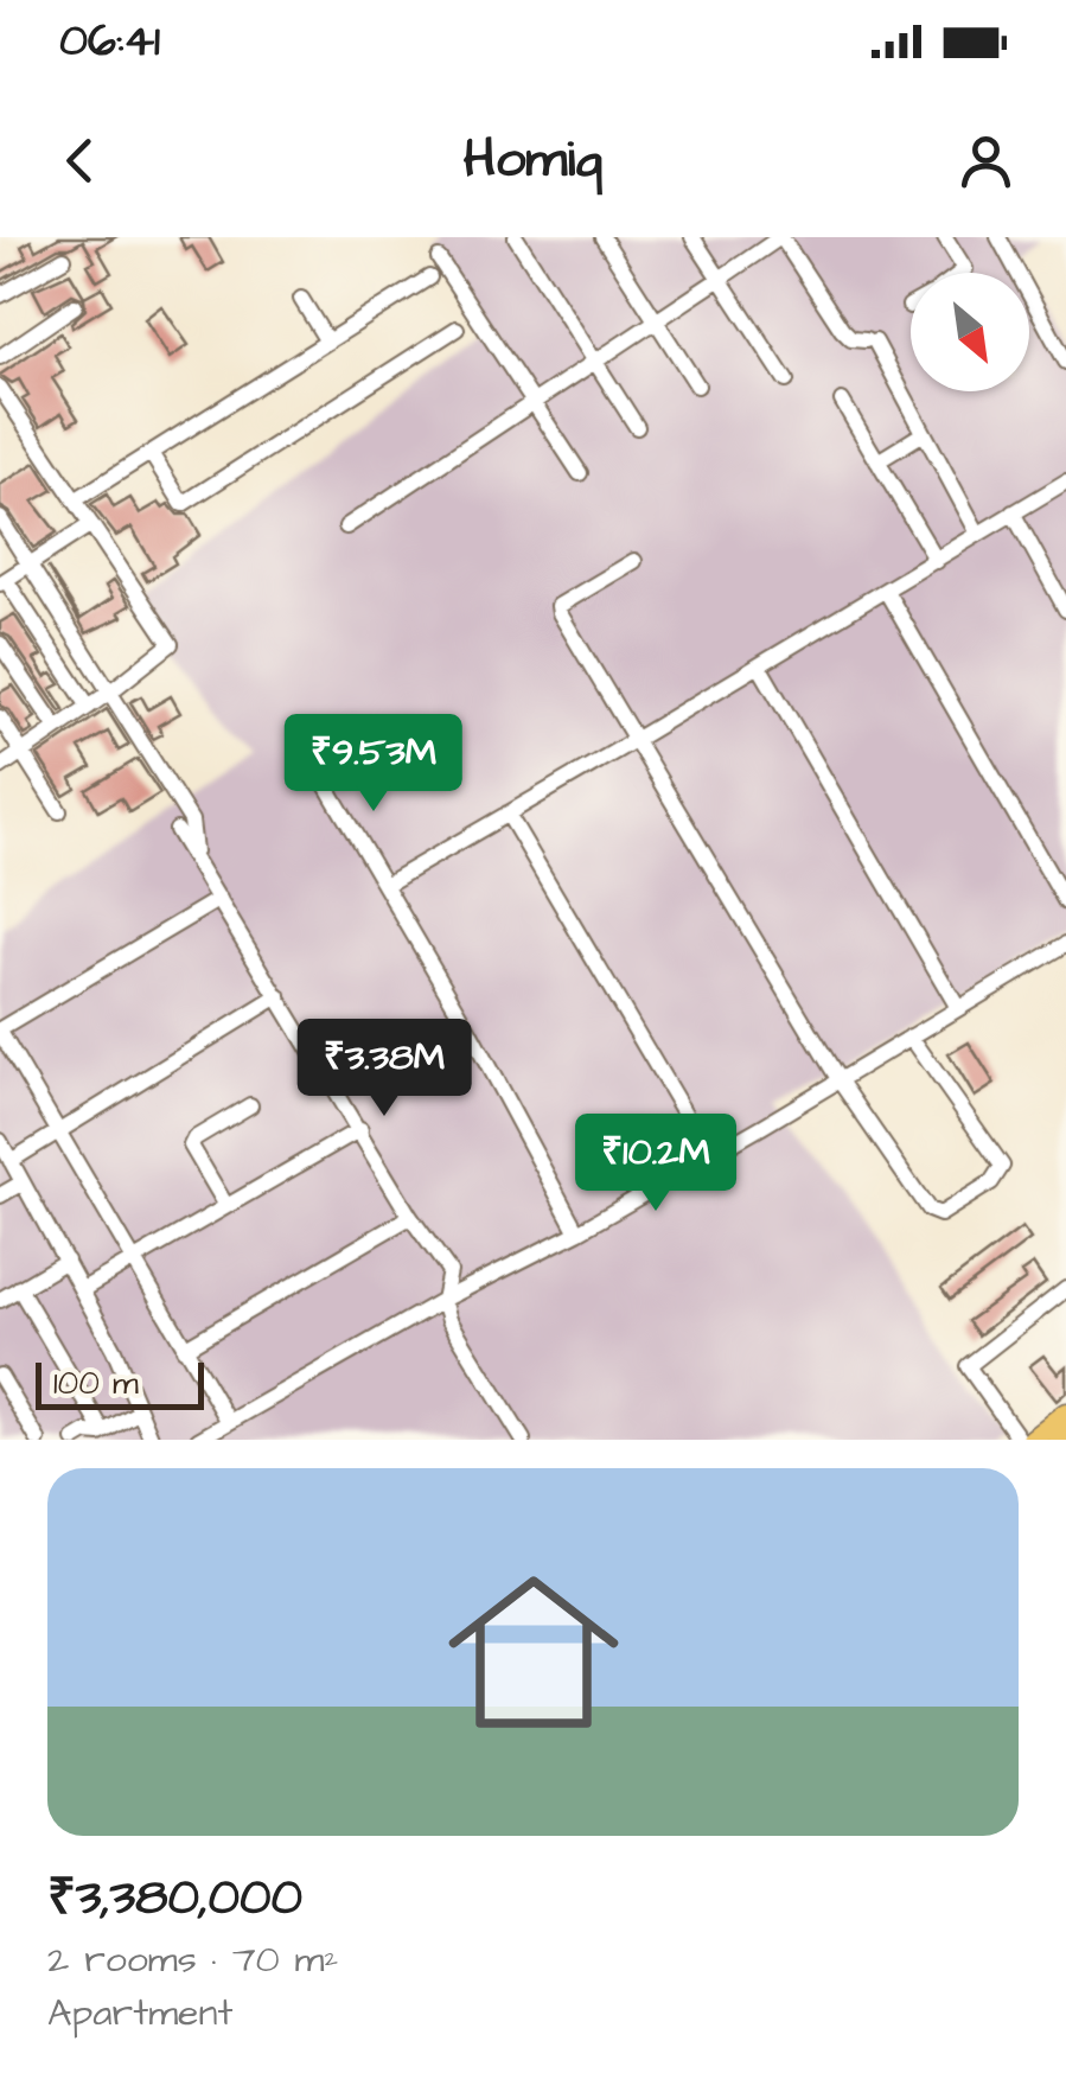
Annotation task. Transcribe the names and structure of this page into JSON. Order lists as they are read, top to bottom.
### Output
{
  "scale_bar": "100 m",
  "north": "bottom right",
  "page": {
    "status": "06:41",
    "header": "Homiq",
    "price": ["₹9.53M", "₹3.38M", "₹10.2M"],
    "scale": "100 m",
    "list": [
      {
        "name": "₹3,380,000",
        "note": "2 rooms · 70 m² · Apartment"
      }
    ]
  }
}
